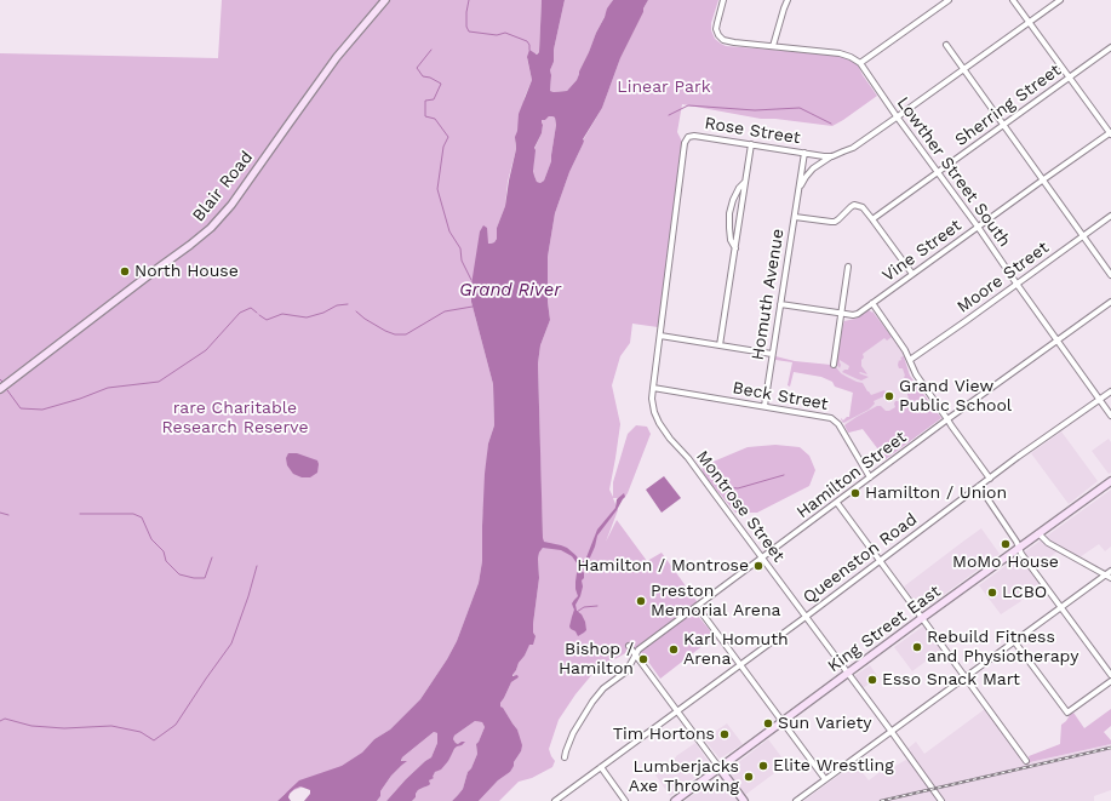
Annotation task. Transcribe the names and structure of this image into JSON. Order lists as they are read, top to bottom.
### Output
{
  "streets": {
    "main road": ["Blair Road", "King Street East"],
    "street": [
      "Sherring Street",
      "Rose Street",
      "Lowther Street South",
      "Vine Street",
      "Moore Street",
      "Homuth Avenue",
      "Beck Street",
      "Hamilton Street",
      "Montrose Street",
      "Queenston Road"
    ]
  },
  "crossings": [
    ["Sherring Street", "Lowther Street South"],
    ["Rose Street", "Homuth Avenue"],
    ["Rose Street", "Beck Street"],
    ["Rose Street", "Montrose Street"],
    ["Lowther Street South", "Vine Street"],
    ["Lowther Street South", "Moore Street"],
    ["Lowther Street South", "Hamilton Street"],
    ["Lowther Street South", "Queenston Road"],
    ["Vine Street", "Homuth Avenue"],
    ["Homuth Avenue", "Beck Street"],
    ["Beck Street", "Hamilton Street"],
    ["Hamilton Street", "Montrose Street"],
    ["Montrose Street", "Queenston Road"],
    ["Montrose Street", "King Street East"]
  ],
  "water": ["Grand River"],
  "parks": ["Linear Park", "rare Charitable Research Reserve"],
  "places": [
    "North House",
    "Grand View Public School",
    "Hamilton / Union",
    "MoMo House",
    "Hamilton / Montrose",
    "LCBO",
    "Preston Memorial Arena",
    "Rebuild Fitness and Physiotherapy",
    "Karl Homuth Arena",
    "Bishop / Hamilton",
    "Esso Snack Mart",
    "Sun Variety",
    "Tim Hortons",
    "Elite Wrestling",
    "Lumberjacks Axe Throwing"
  ]
}
